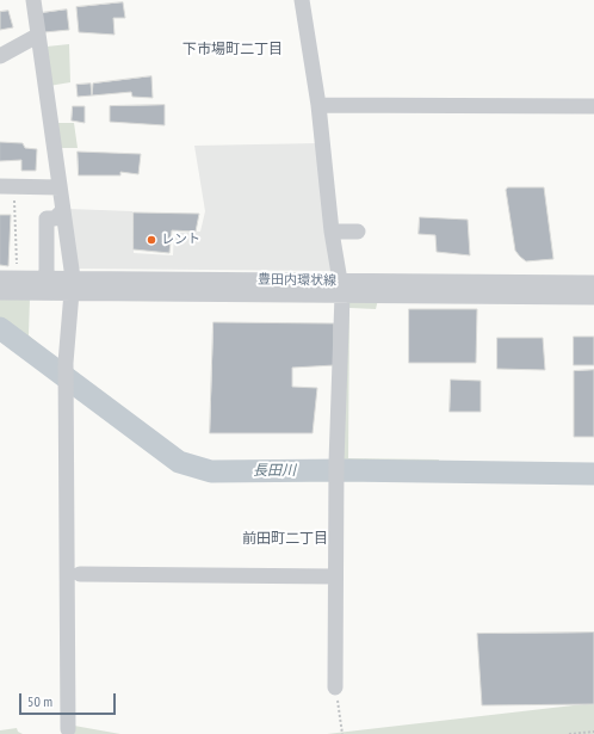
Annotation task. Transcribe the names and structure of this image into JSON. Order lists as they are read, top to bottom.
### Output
{
  "streets": {
    "street": ["豊田内環状線"]
  },
  "districts": ["下市場町二丁目", "前田町二丁目"],
  "water": ["長田川"],
  "places": ["レント"],
  "scale_bar": "50 m"
}
